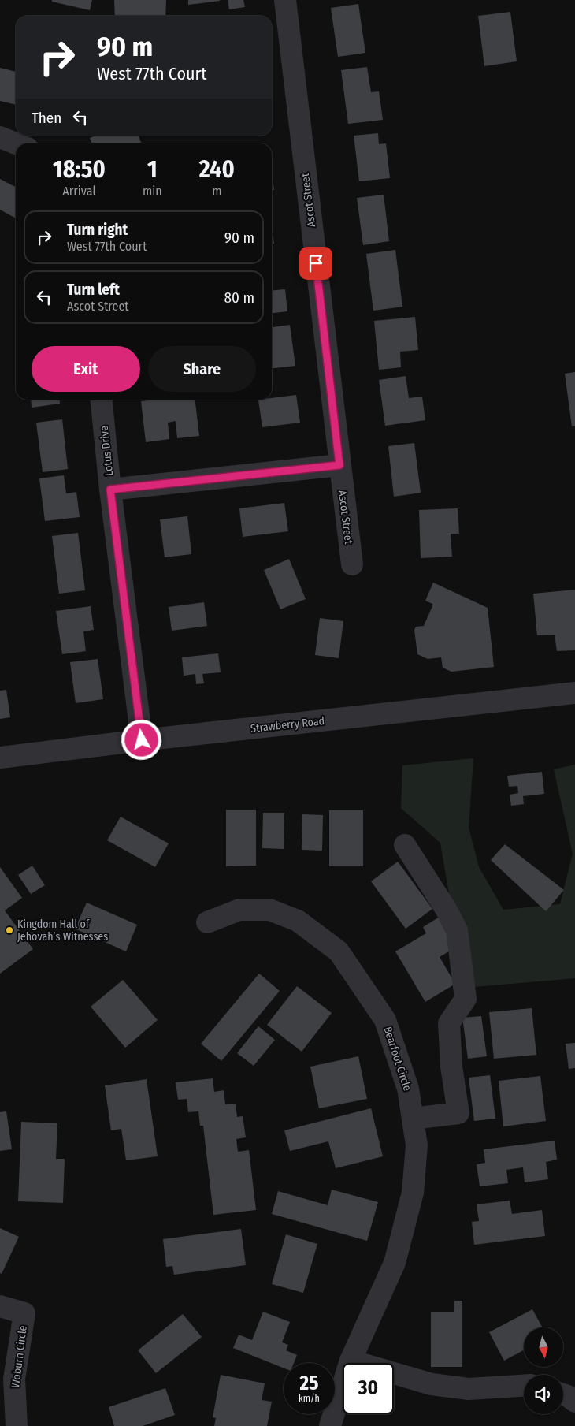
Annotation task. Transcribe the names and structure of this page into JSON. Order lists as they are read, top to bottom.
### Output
{
  "streets": {
    "street": [
      "Ascot Street",
      "Lotus Drive",
      "Strawberry Road",
      "Bearfoot Circle",
      "Woburn Circle"
    ]
  },
  "crossings": [
    ["Lotus Drive", "Strawberry Road"]
  ],
  "places": ["Kingdom Hall of Jehovah’s Witnesses"],
  "north": "bottom",
  "page": {
    "turn": ["90 m", "West 77th Court"],
    "then": "Then",
    "eta": [
      "18:50",
      "Arrival",
      "1",
      "min",
      "240",
      "m"
    ],
    "list": [
      {
        "name": "Turn right",
        "note": "West 77th Court",
        "value": "90 m"
      },
      {
        "name": "Turn left",
        "note": "Ascot Street",
        "value": "80 m"
      }
    ],
    "buttons": ["Exit", "Share"],
    "speed": "25 km/h",
    "limit": "30"
  }
}
